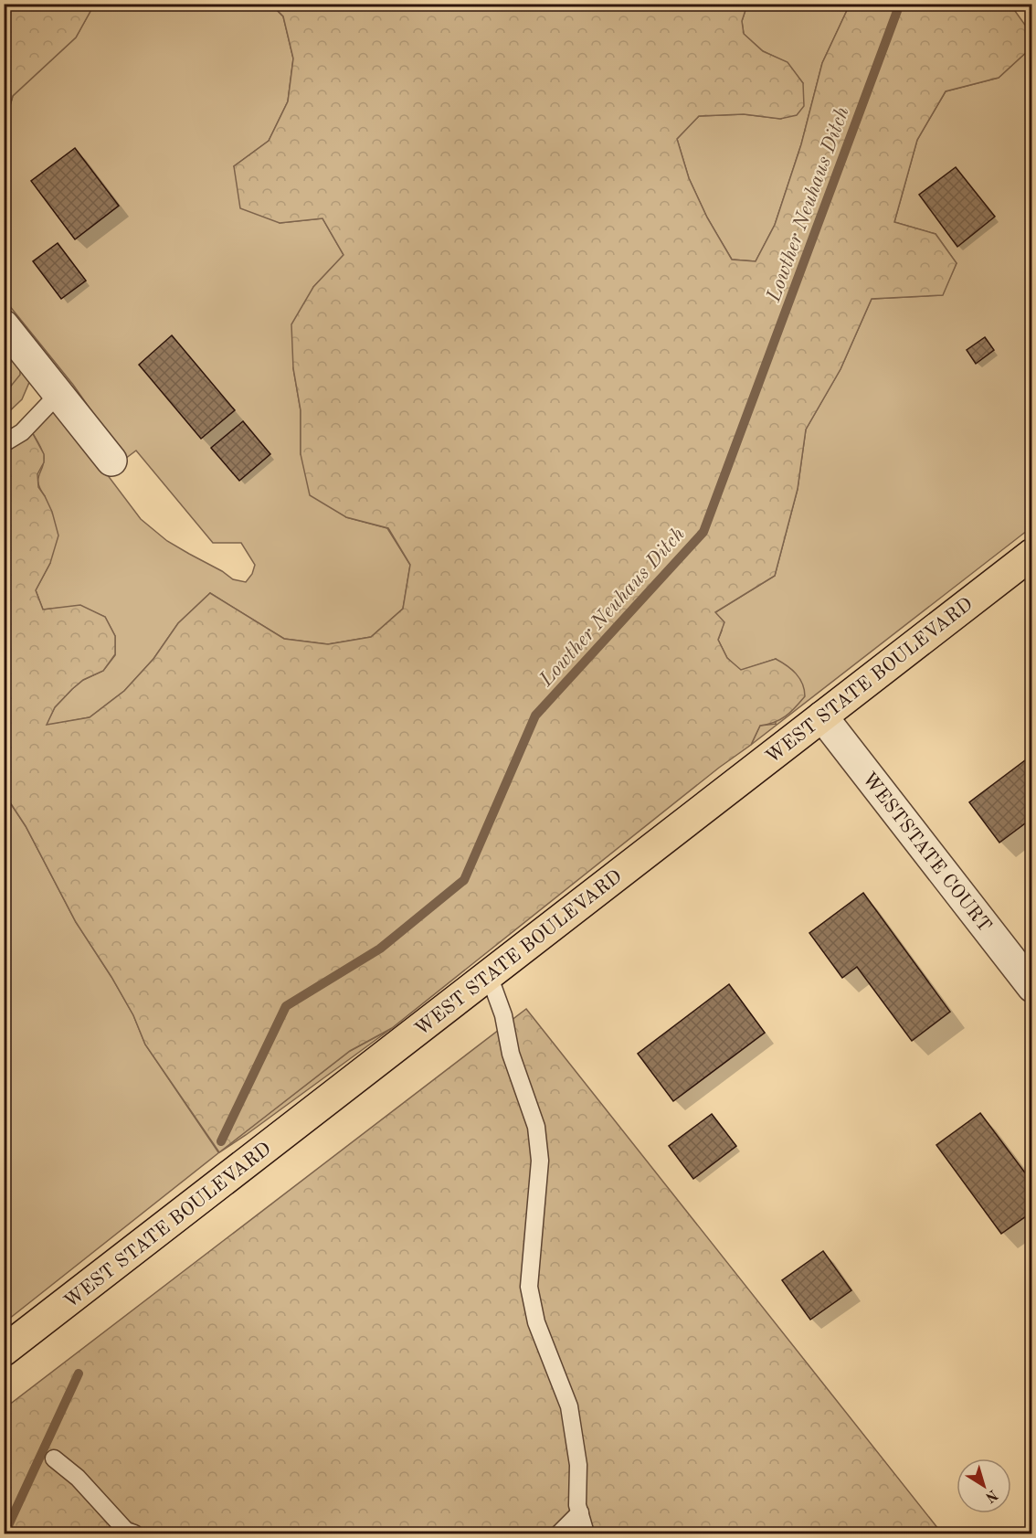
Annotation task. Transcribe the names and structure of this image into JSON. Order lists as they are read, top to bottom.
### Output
{
  "streets": {
    "main road": ["WEST STATE BOULEVARD"],
    "street": ["WESTSTATE COURT"]
  },
  "crossings": [
    ["WEST STATE BOULEVARD", "WESTSTATE COURT"]
  ],
  "water": ["Lowther Neuhaus Ditch"],
  "north": "bottom right"
}
